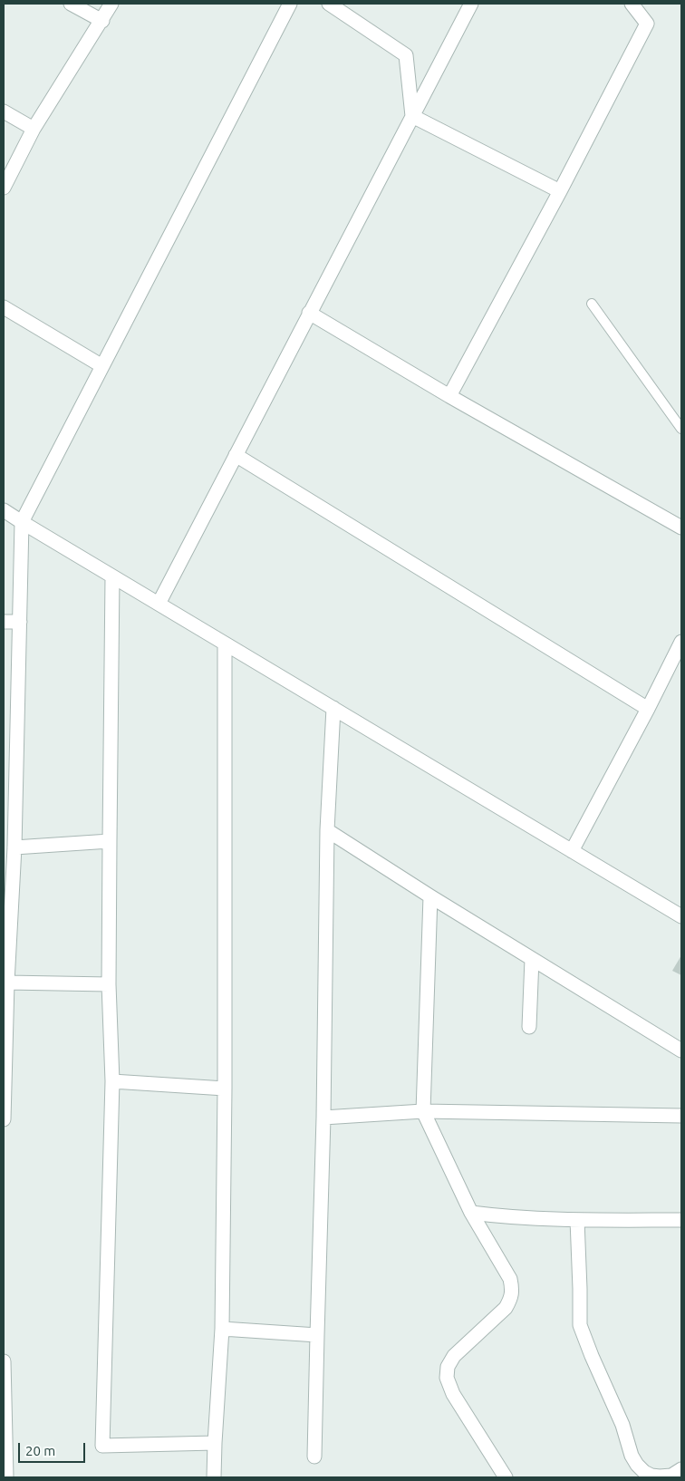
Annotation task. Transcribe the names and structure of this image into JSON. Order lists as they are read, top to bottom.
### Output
{
  "scale_bar": "20 m"
}
